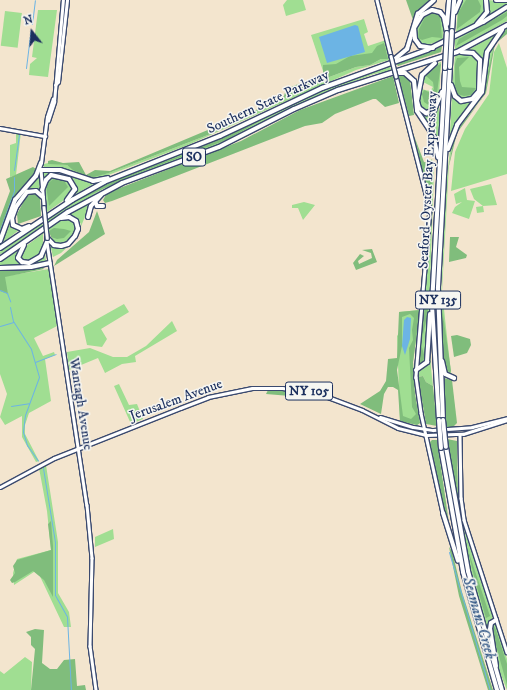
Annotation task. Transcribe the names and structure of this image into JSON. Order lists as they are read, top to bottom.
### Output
{
  "streets": {
    "highway": [
      "Southern State Parkway",
      "SO",
      "Seaford-Oyster Bay Expressway",
      "NY 135"
    ],
    "main road": ["NY 105", "Jerusalem Avenue", "Wantagh Avenue"]
  },
  "crossings": [
    ["Jerusalem Avenue", "Wantagh Avenue"]
  ],
  "water": ["Seamans Creek"],
  "north": "top"
}
